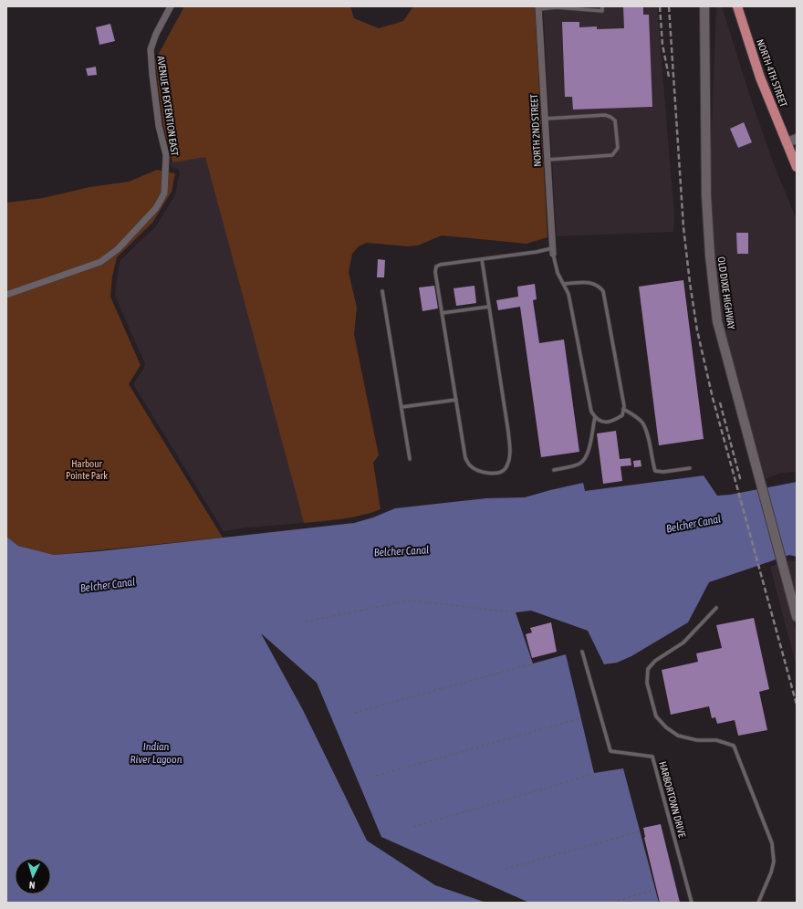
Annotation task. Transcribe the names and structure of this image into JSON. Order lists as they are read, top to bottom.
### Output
{
  "streets": {
    "main road": ["NORTH 4TH STREET"],
    "street": ["AVENUE M EXTENTION EAST", "NORTH 2ND STREET", "OLD DIXIE HIGHWAY"],
    "lane": ["HARBORTOWN DRIVE"]
  },
  "water": ["Belcher Canal", "Indian River Lagoon"],
  "parks": ["Harbour Pointe Park"],
  "north": "bottom"
}
